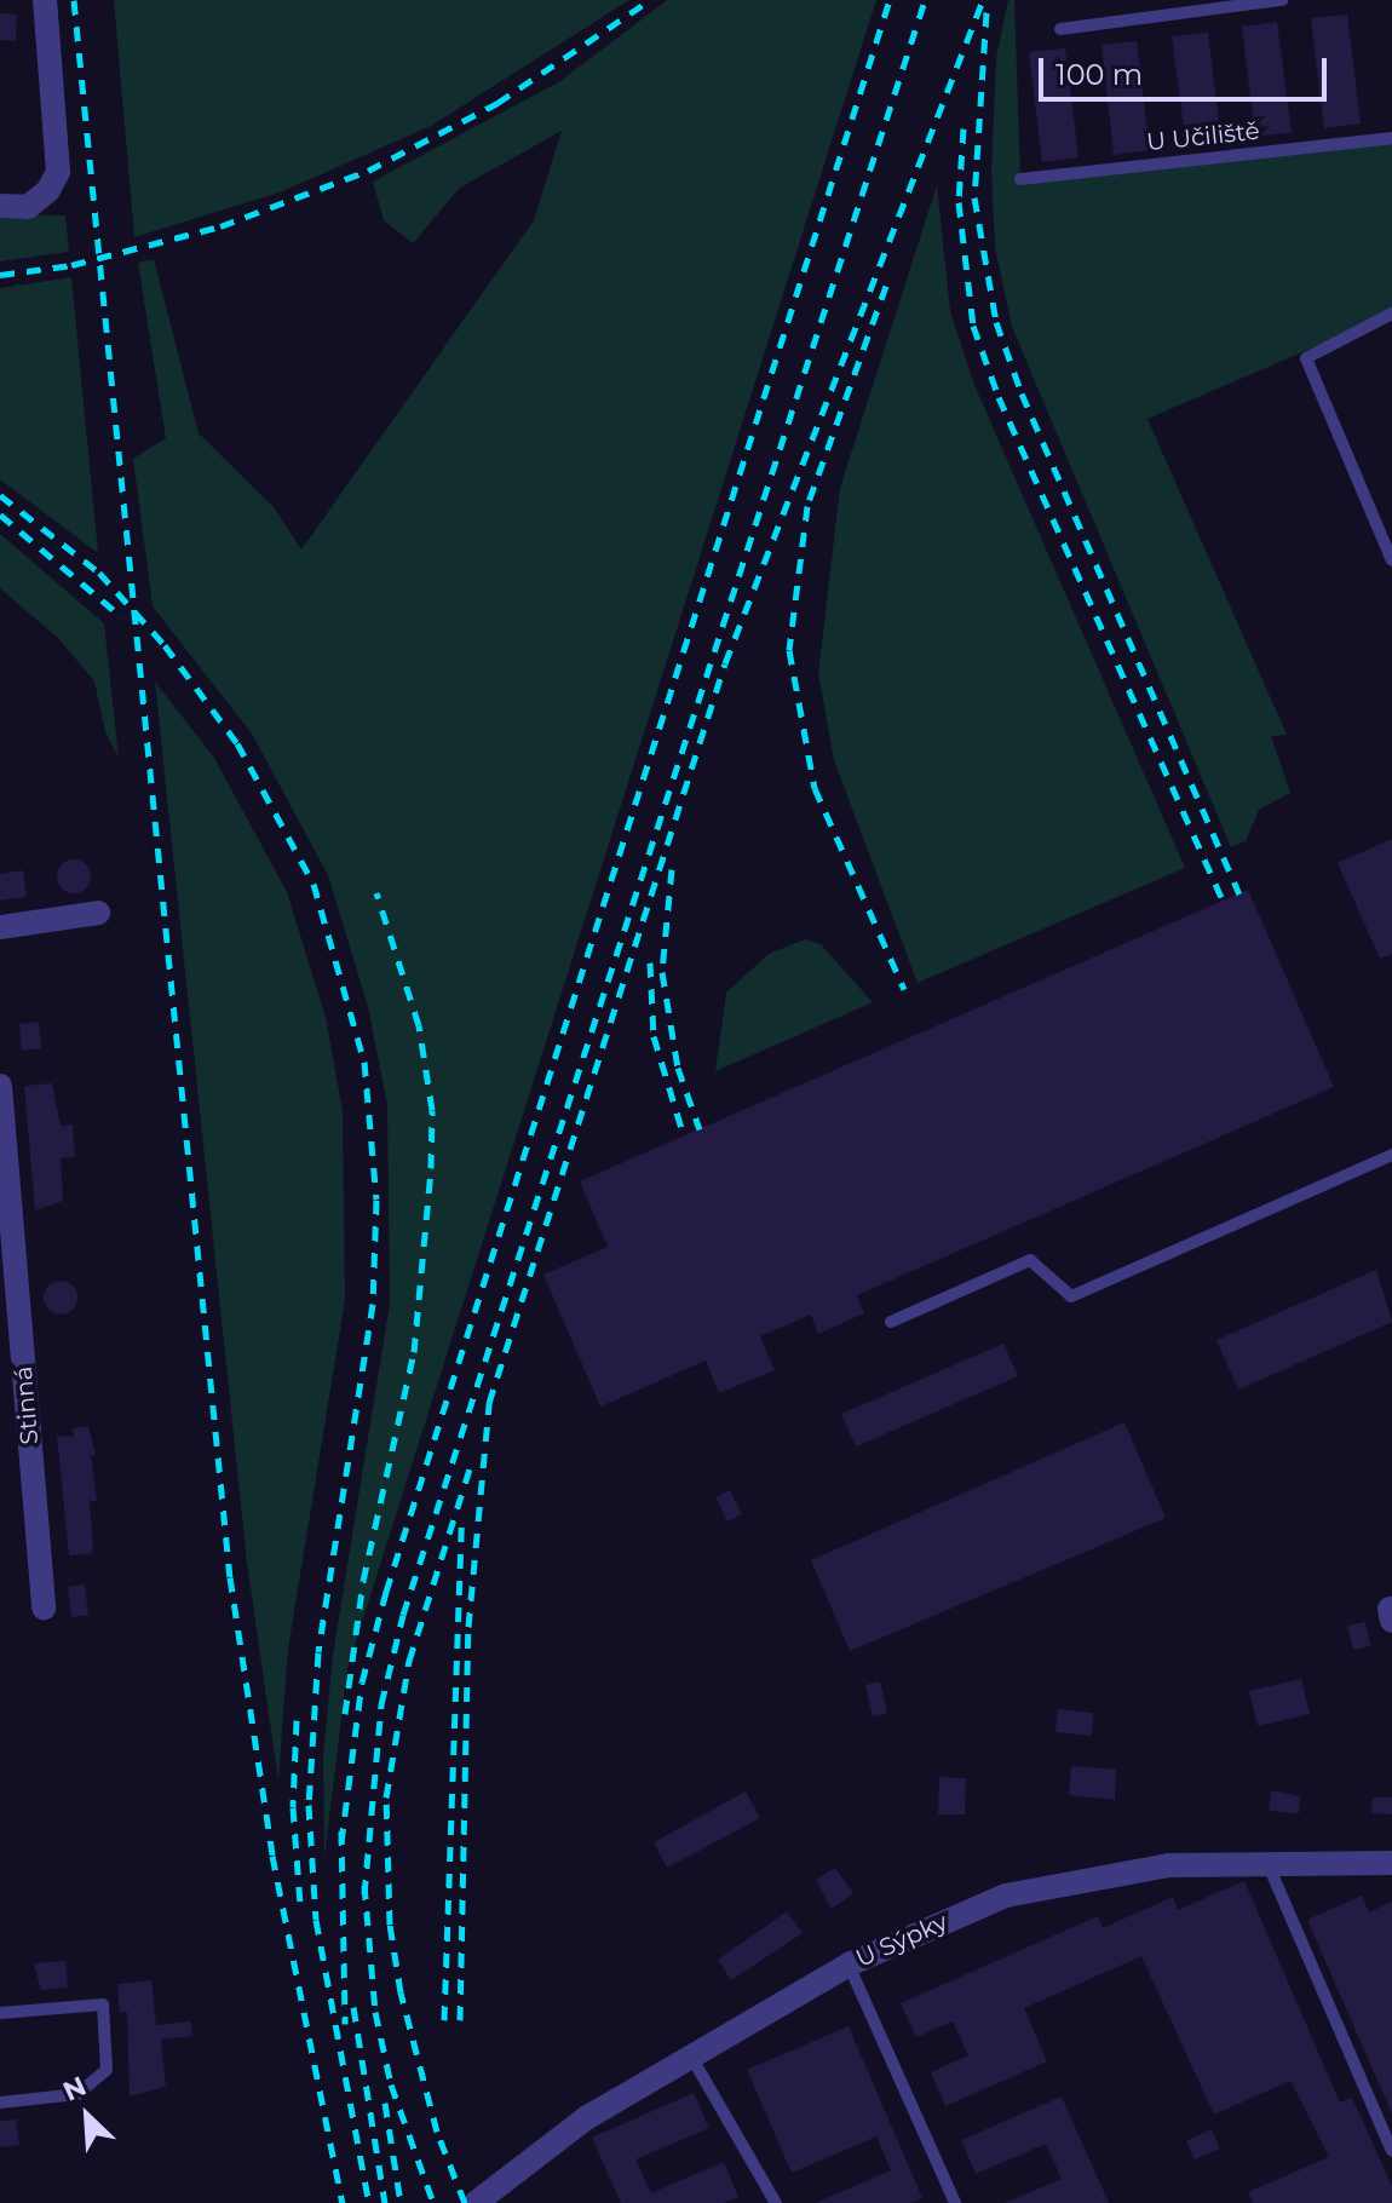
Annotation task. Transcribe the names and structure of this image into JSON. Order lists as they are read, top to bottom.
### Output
{
  "streets": {
    "street": ["Stinná", "U Sýpky"],
    "lane": ["U Učiliště"]
  },
  "scale_bar": "100 m",
  "north": "top left"
}
